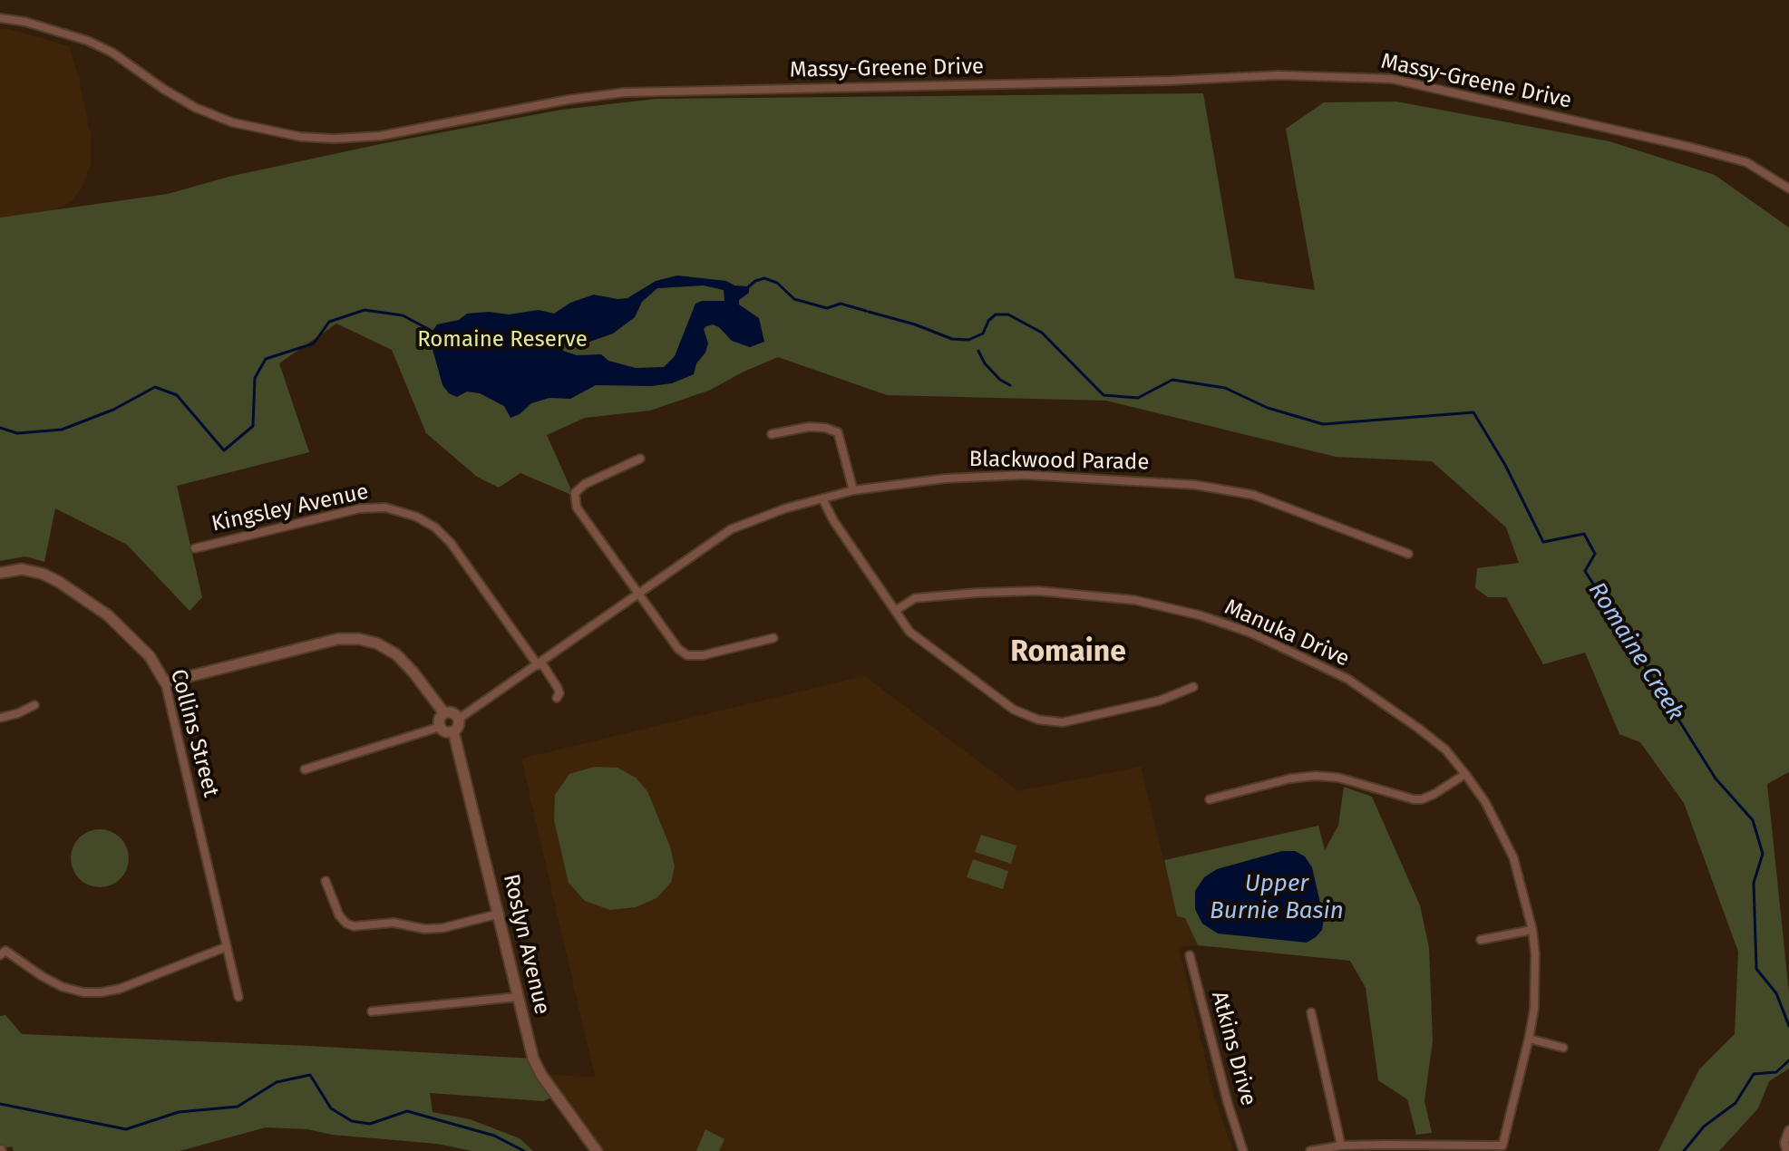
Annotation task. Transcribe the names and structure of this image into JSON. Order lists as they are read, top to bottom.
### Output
{
  "streets": {
    "street": [
      "Massy-Greene Drive",
      "Blackwood Parade",
      "Kingsley Avenue",
      "Manuka Drive",
      "Collins Street",
      "Roslyn Avenue",
      "Atkins Drive"
    ]
  },
  "crossings": [
    ["Blackwood Parade", "Kingsley Avenue"],
    ["Blackwood Parade", "Roslyn Avenue"]
  ],
  "districts": ["Romaine"],
  "water": ["Romaine Creek", "Upper Burnie Basin"],
  "parks": ["Romaine Reserve"]
}
